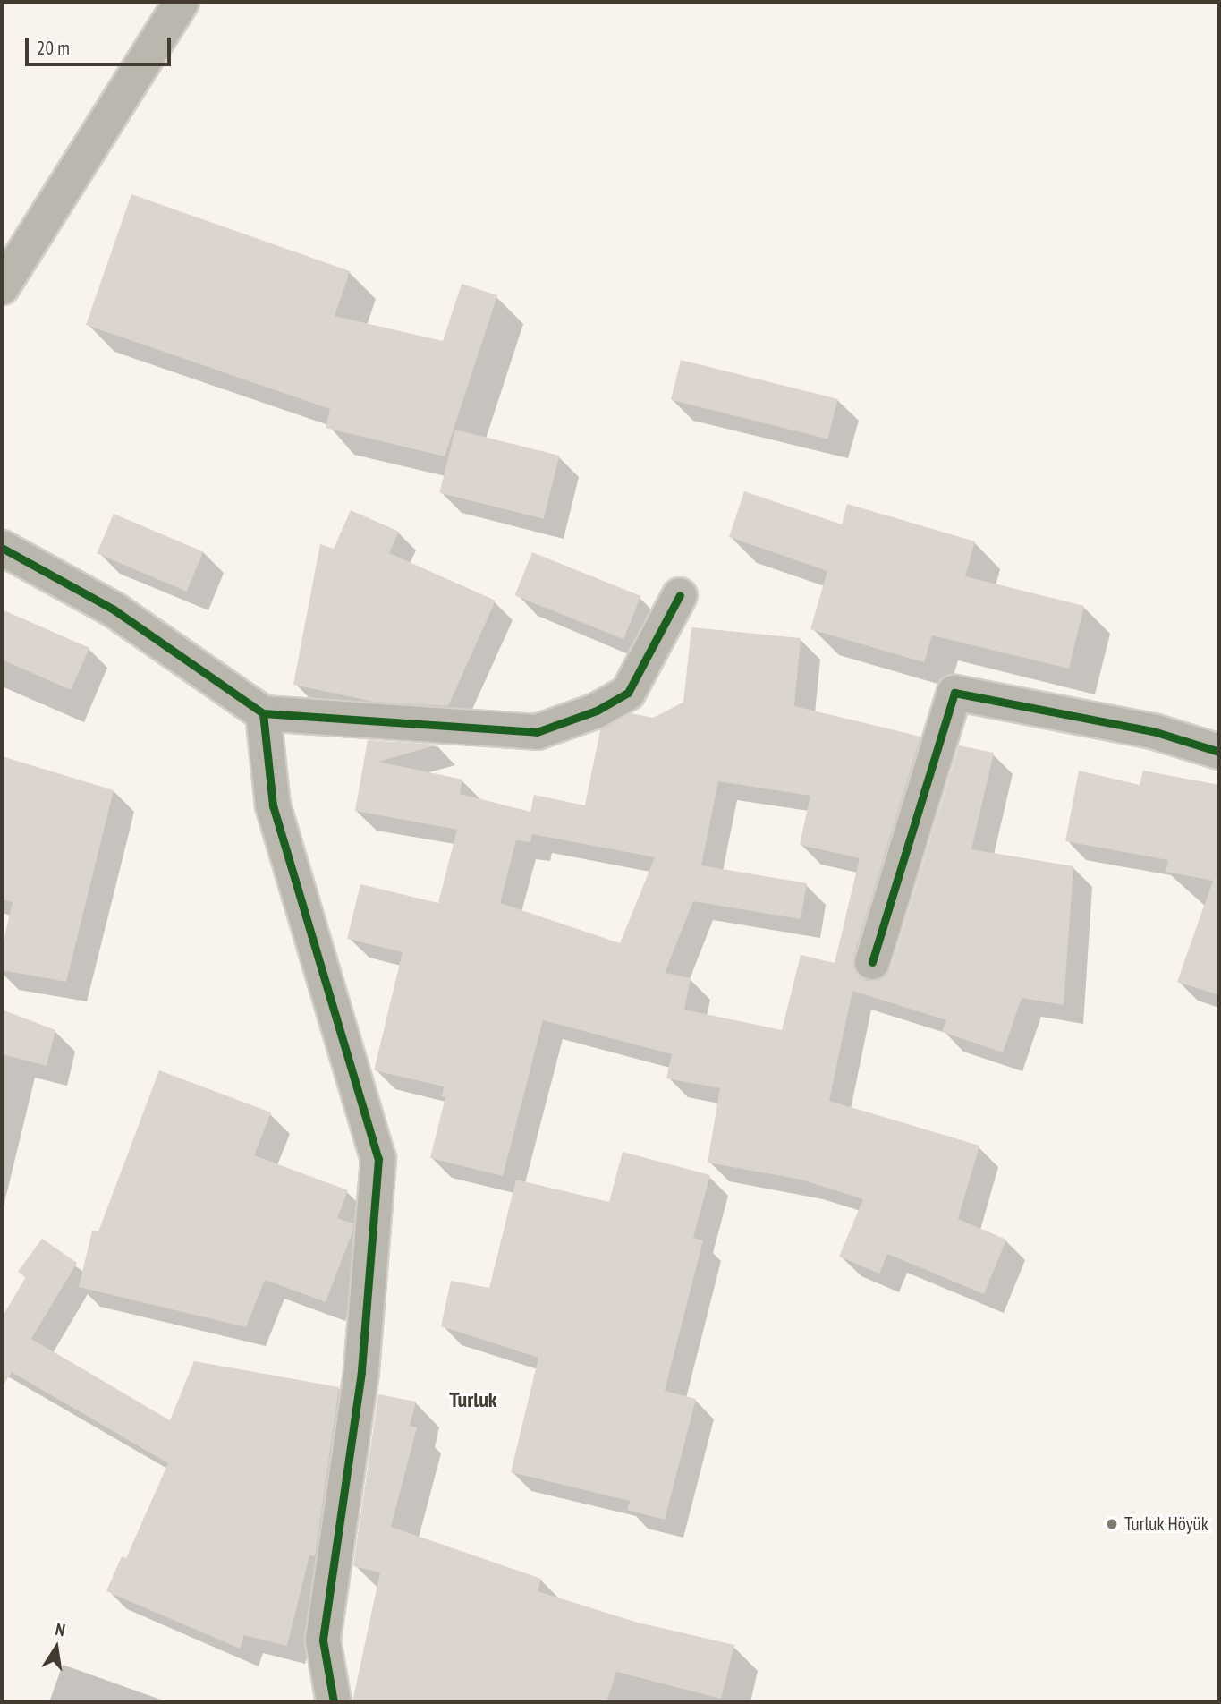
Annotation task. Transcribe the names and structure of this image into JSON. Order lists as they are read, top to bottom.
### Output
{
  "districts": ["Turluk"],
  "places": ["Turluk Höyük"],
  "scale_bar": "20 m",
  "north": "top"
}
